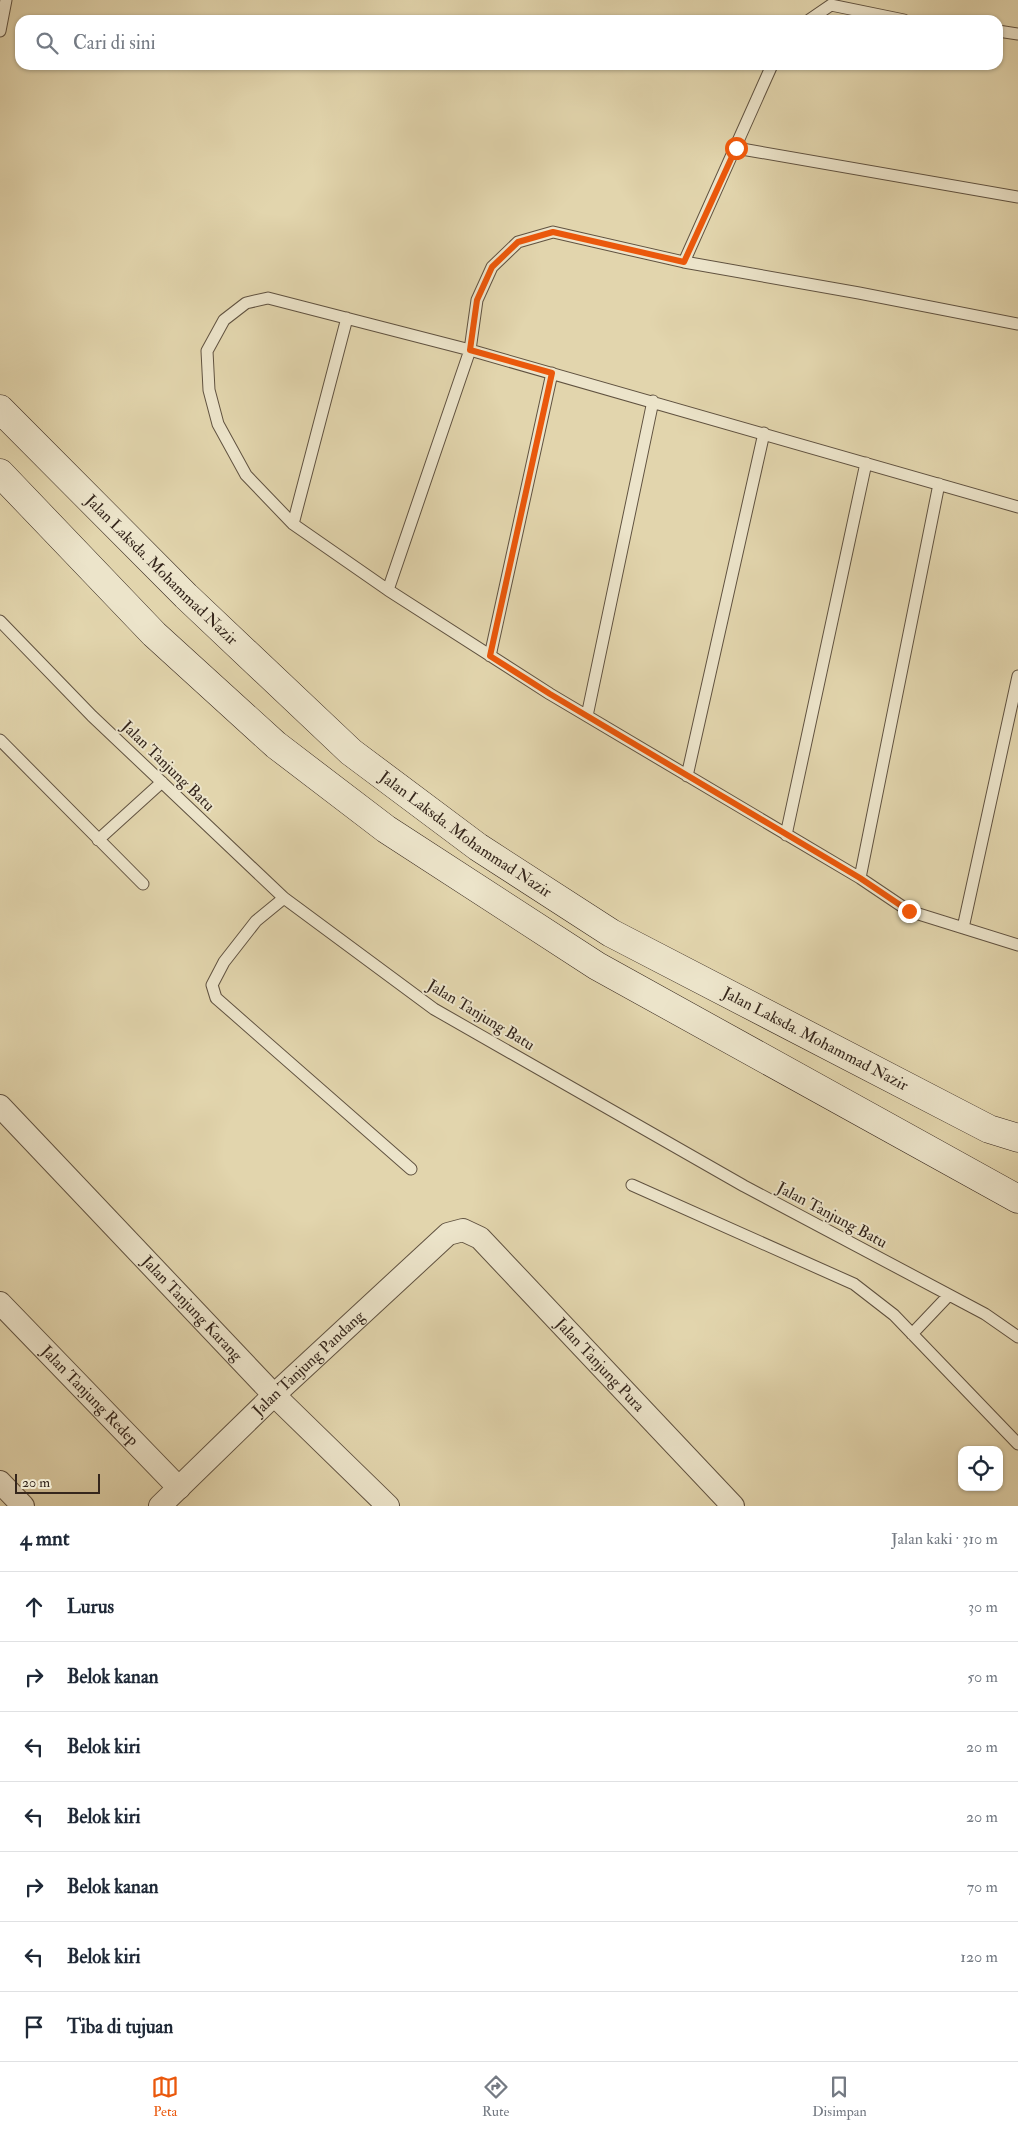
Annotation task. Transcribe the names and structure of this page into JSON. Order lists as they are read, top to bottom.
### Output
{
  "streets": {
    "main road": ["Jalan Laksda. Mohammad Nazir"],
    "street": [
      "Jalan Tanjung Karang",
      "Jalan Tanjung Pandang",
      "Jalan Tanjung Pura",
      "Jalan Tanjung Redep"
    ],
    "lane": ["Jalan Tanjung Batu"]
  },
  "crossings": [
    ["Jalan Tanjung Karang", "Jalan Tanjung Pandang"],
    ["Jalan Tanjung Pandang", "Jalan Tanjung Pura"],
    ["Jalan Tanjung Pandang", "Jalan Tanjung Redep"]
  ],
  "scale_bar": "20 m",
  "page": {
    "search": "Cari di sini",
    "scale": "20 m",
    "heading": ["4 mnt", "Jalan kaki · 310 m"],
    "list": [
      ["Lurus", "30 m"],
      ["Belok kanan", "50 m"],
      ["Belok kiri", "20 m"],
      ["Belok kiri", "20 m"],
      ["Belok kanan", "70 m"],
      ["Belok kiri", "120 m"],
      "Tiba di tujuan"
    ],
    "nav": ["Peta", "Rute", "Disimpan"]
  }
}
